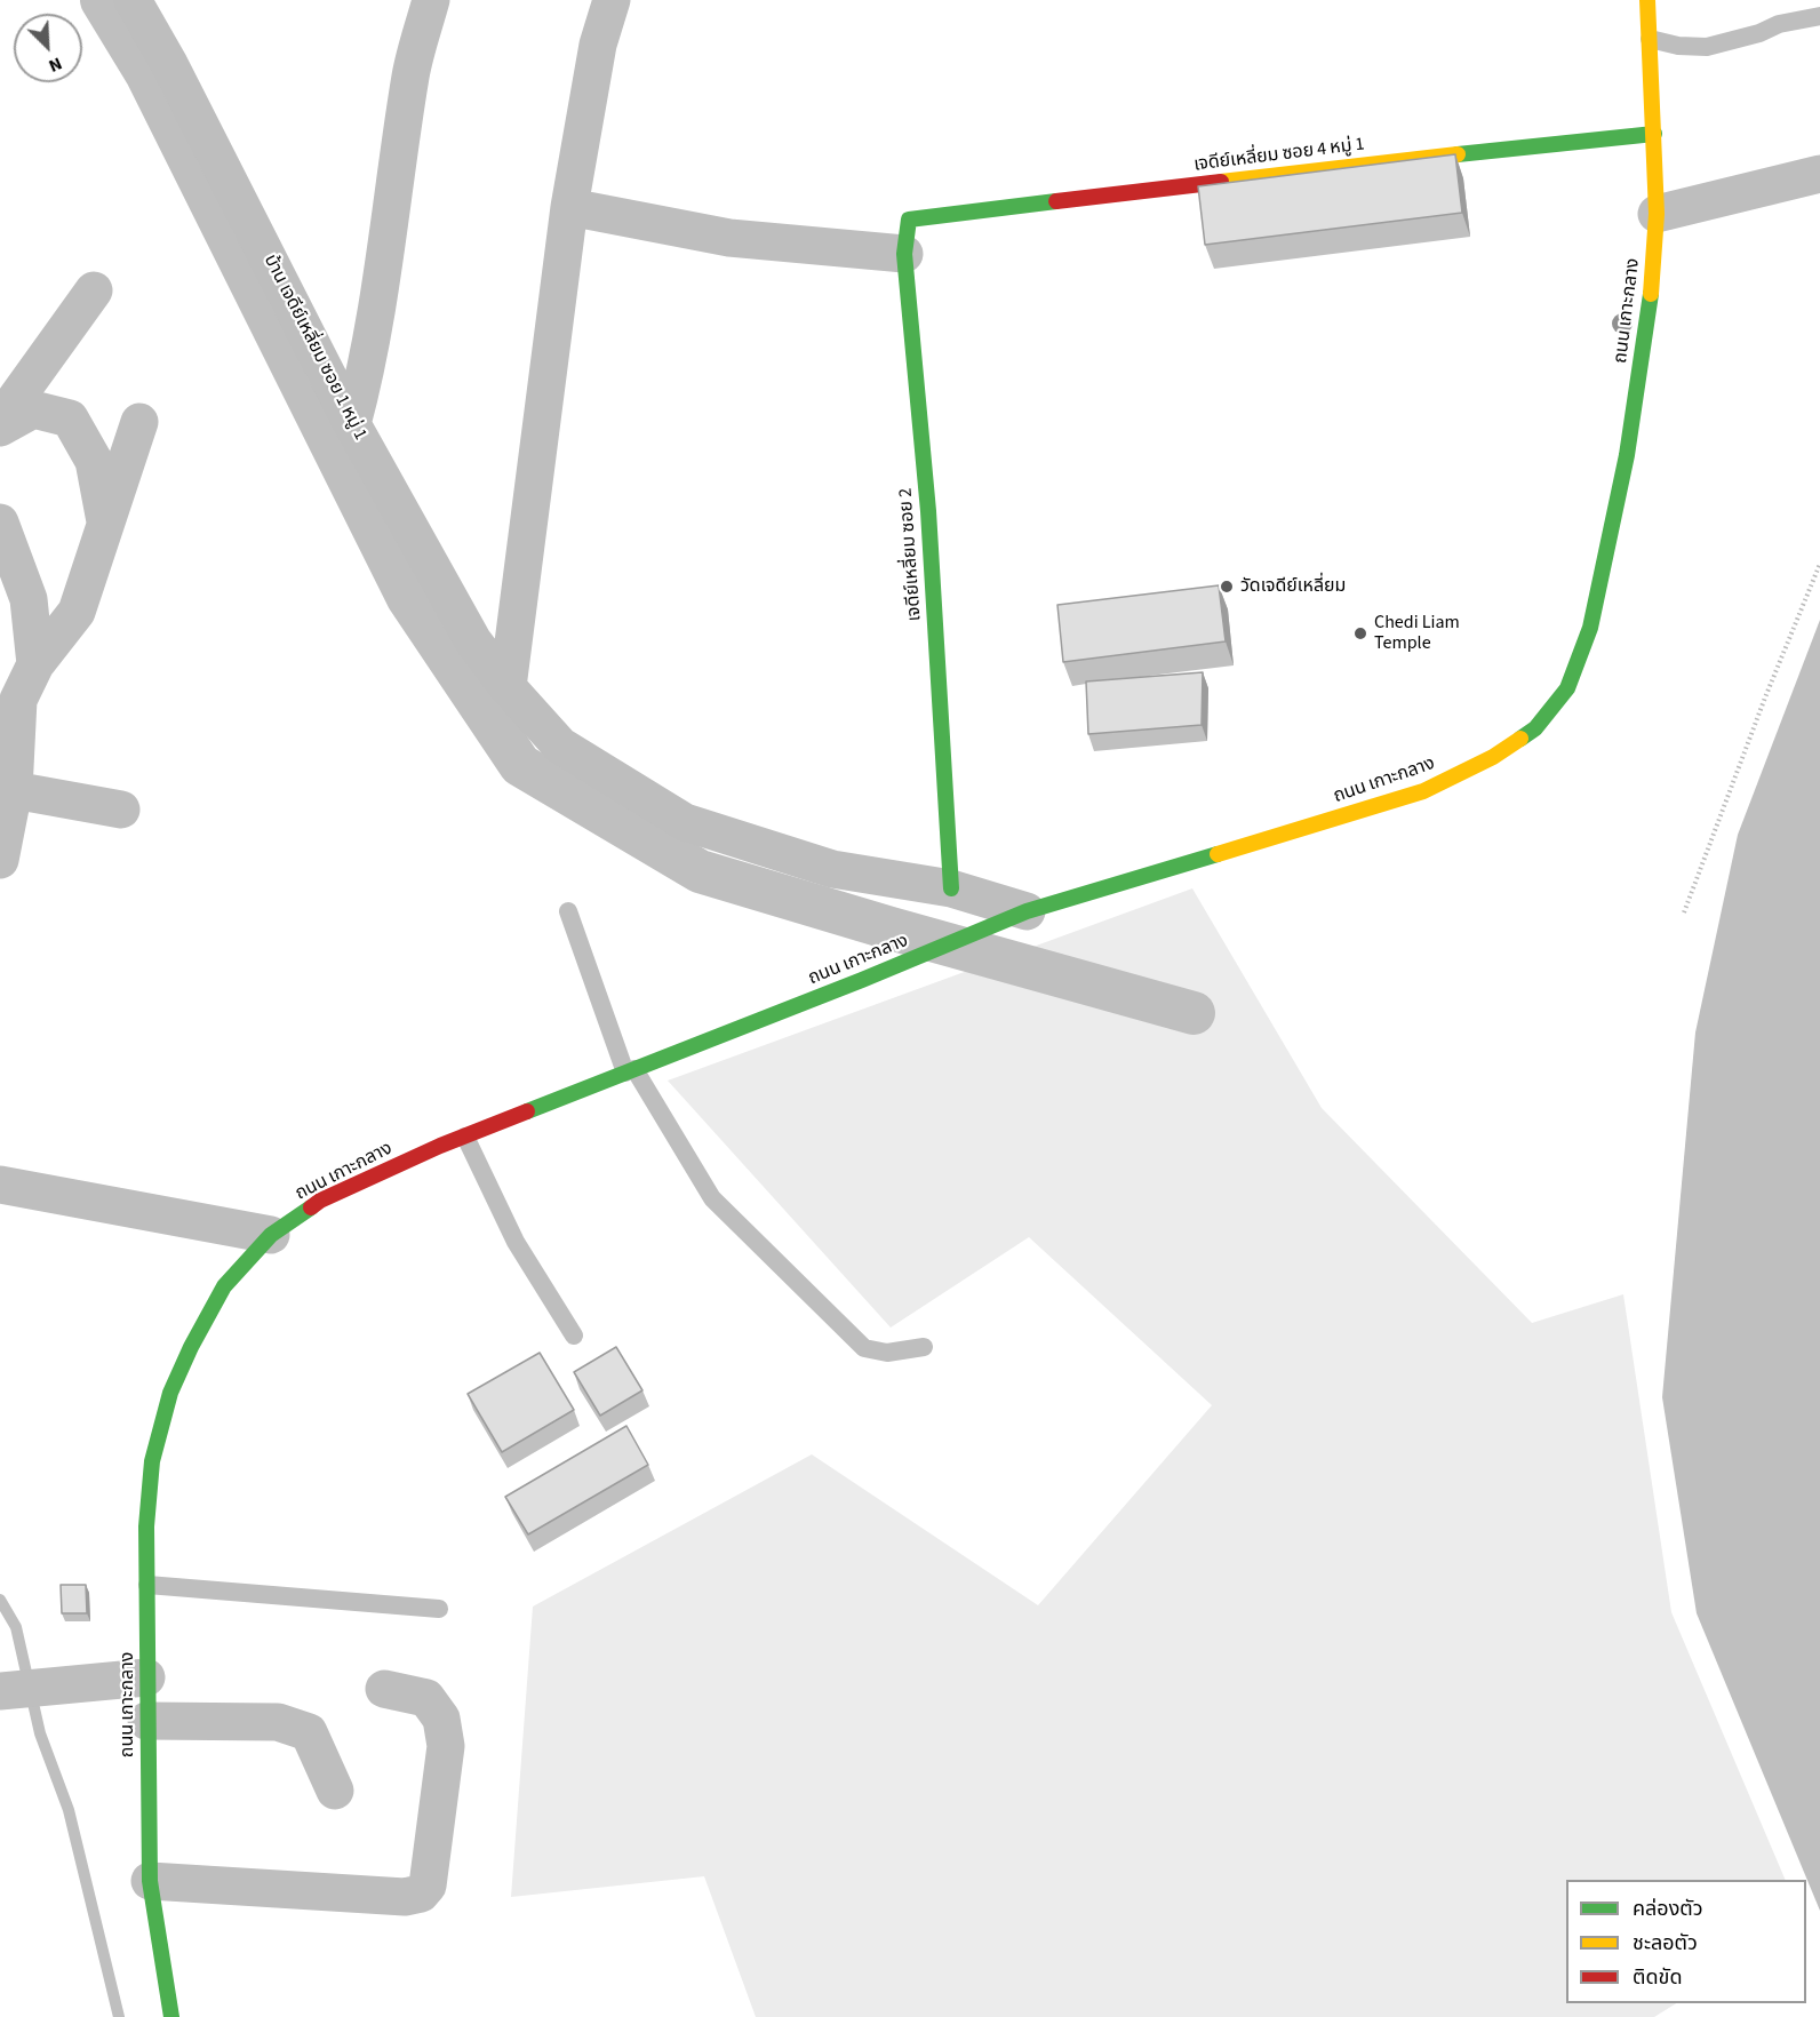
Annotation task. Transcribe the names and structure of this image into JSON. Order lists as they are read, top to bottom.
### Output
{
  "streets": {
    "street": [
      "เจดีย์เหลี่ยม ซอย 4 หมู่ 1",
      "ถนน เกาะกลาง",
      "บ้าน เจดีย์เหลี่ยม ซอย 1 หมู่ 1",
      "เจดีย์เหลี่ยม ซอย 2"
    ]
  },
  "crossings": [
    ["เจดีย์เหลี่ยม ซอย 4 หมู่ 1", "ถนน เกาะกลาง"],
    ["เจดีย์เหลี่ยม ซอย 4 หมู่ 1", "เจดีย์เหลี่ยม ซอย 2"],
    ["ถนน เกาะกลาง", "บ้าน เจดีย์เหลี่ยม ซอย 1 หมู่ 1"],
    ["บ้าน เจดีย์เหลี่ยม ซอย 1 หมู่ 1", "เจดีย์เหลี่ยม ซอย 2"]
  ],
  "places": ["วัดเจดีย์เหลี่ยม", "Chedi Liam Temple"],
  "legend": ["คล่องตัว", "ชะลอตัว", "ติดขัด"],
  "north": "bottom right"
}
